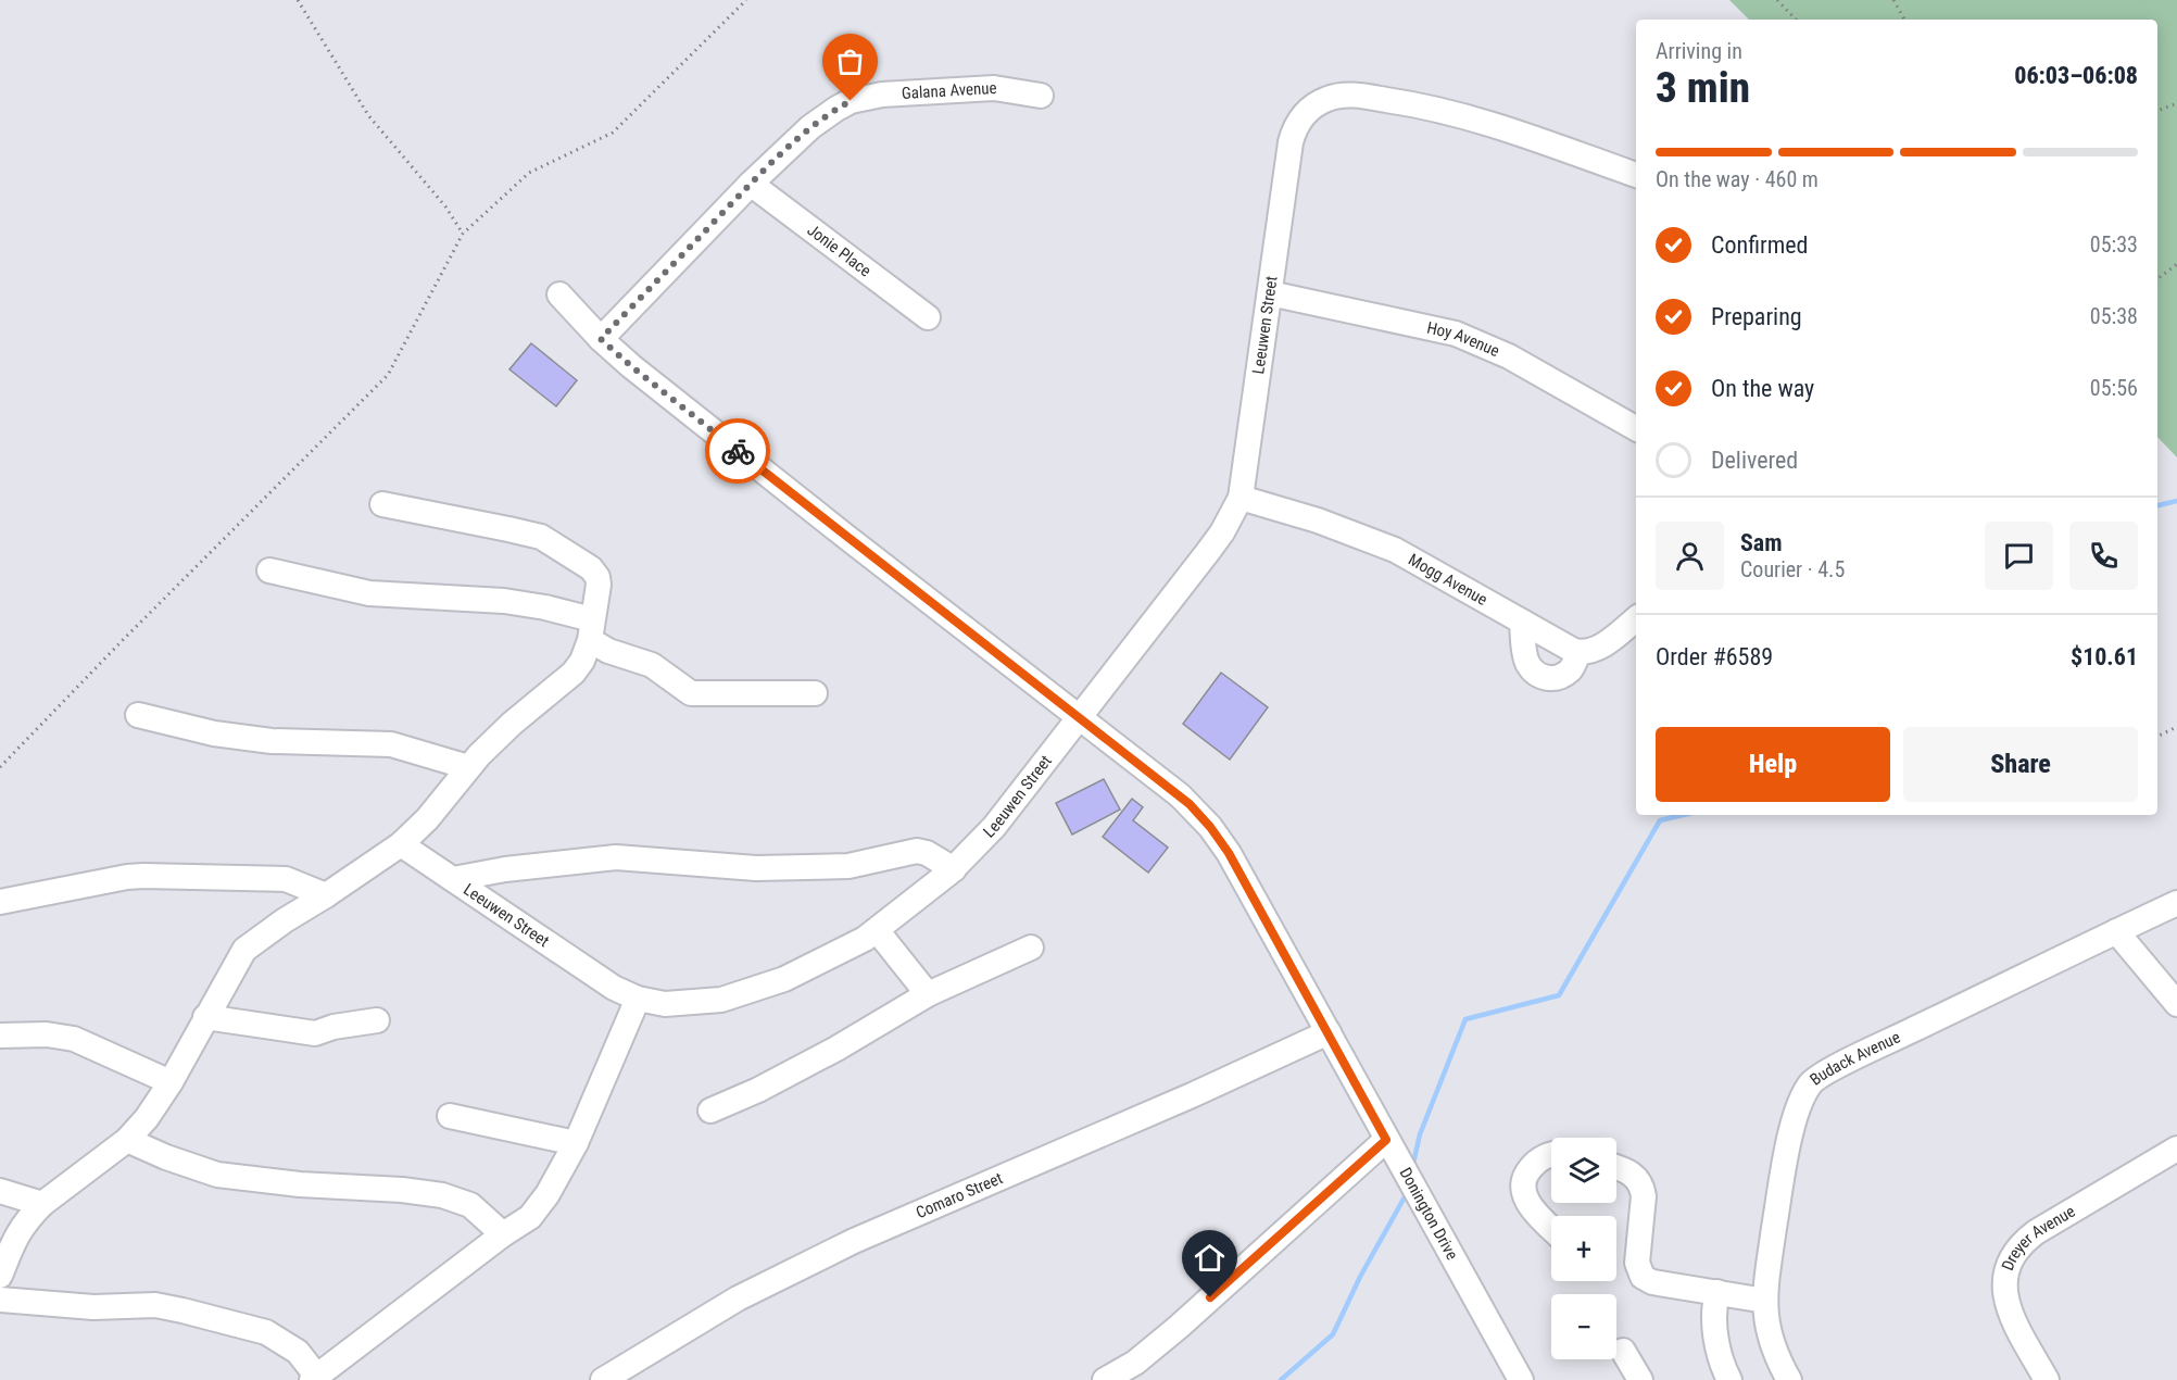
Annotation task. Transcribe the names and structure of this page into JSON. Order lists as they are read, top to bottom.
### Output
{
  "streets": {
    "street": [
      "Galana Avenue",
      "Jonie Place",
      "Leeuwen Street",
      "Hoy Avenue",
      "Mogg Avenue",
      "Budack Avenue",
      "Comaro Street",
      "Donington Drive",
      "Dreyer Avenue"
    ]
  },
  "crossings": [
    ["Galana Avenue", "Jonie Place"],
    ["Galana Avenue", "Donington Drive"],
    ["Leeuwen Street", "Hoy Avenue"],
    ["Leeuwen Street", "Mogg Avenue"],
    ["Leeuwen Street", "Donington Drive"],
    ["Comaro Street", "Donington Drive"]
  ],
  "page": {
    "heading": ["3 min", "Arriving in", "06:03–06:08"],
    "panel": [
      "Sam",
      "Courier · 4.5",
      "Order #6589",
      "$10.61"
    ],
    "bar": "On the way · 460 m",
    "list": [
      ["Confirmed", "05:33"],
      ["Preparing", "05:38"],
      ["On the way", "05:56"],
      "Delivered"
    ],
    "buttons": ["Help", "Share"],
    "map_buttons": ["+", "−"]
  }
}
